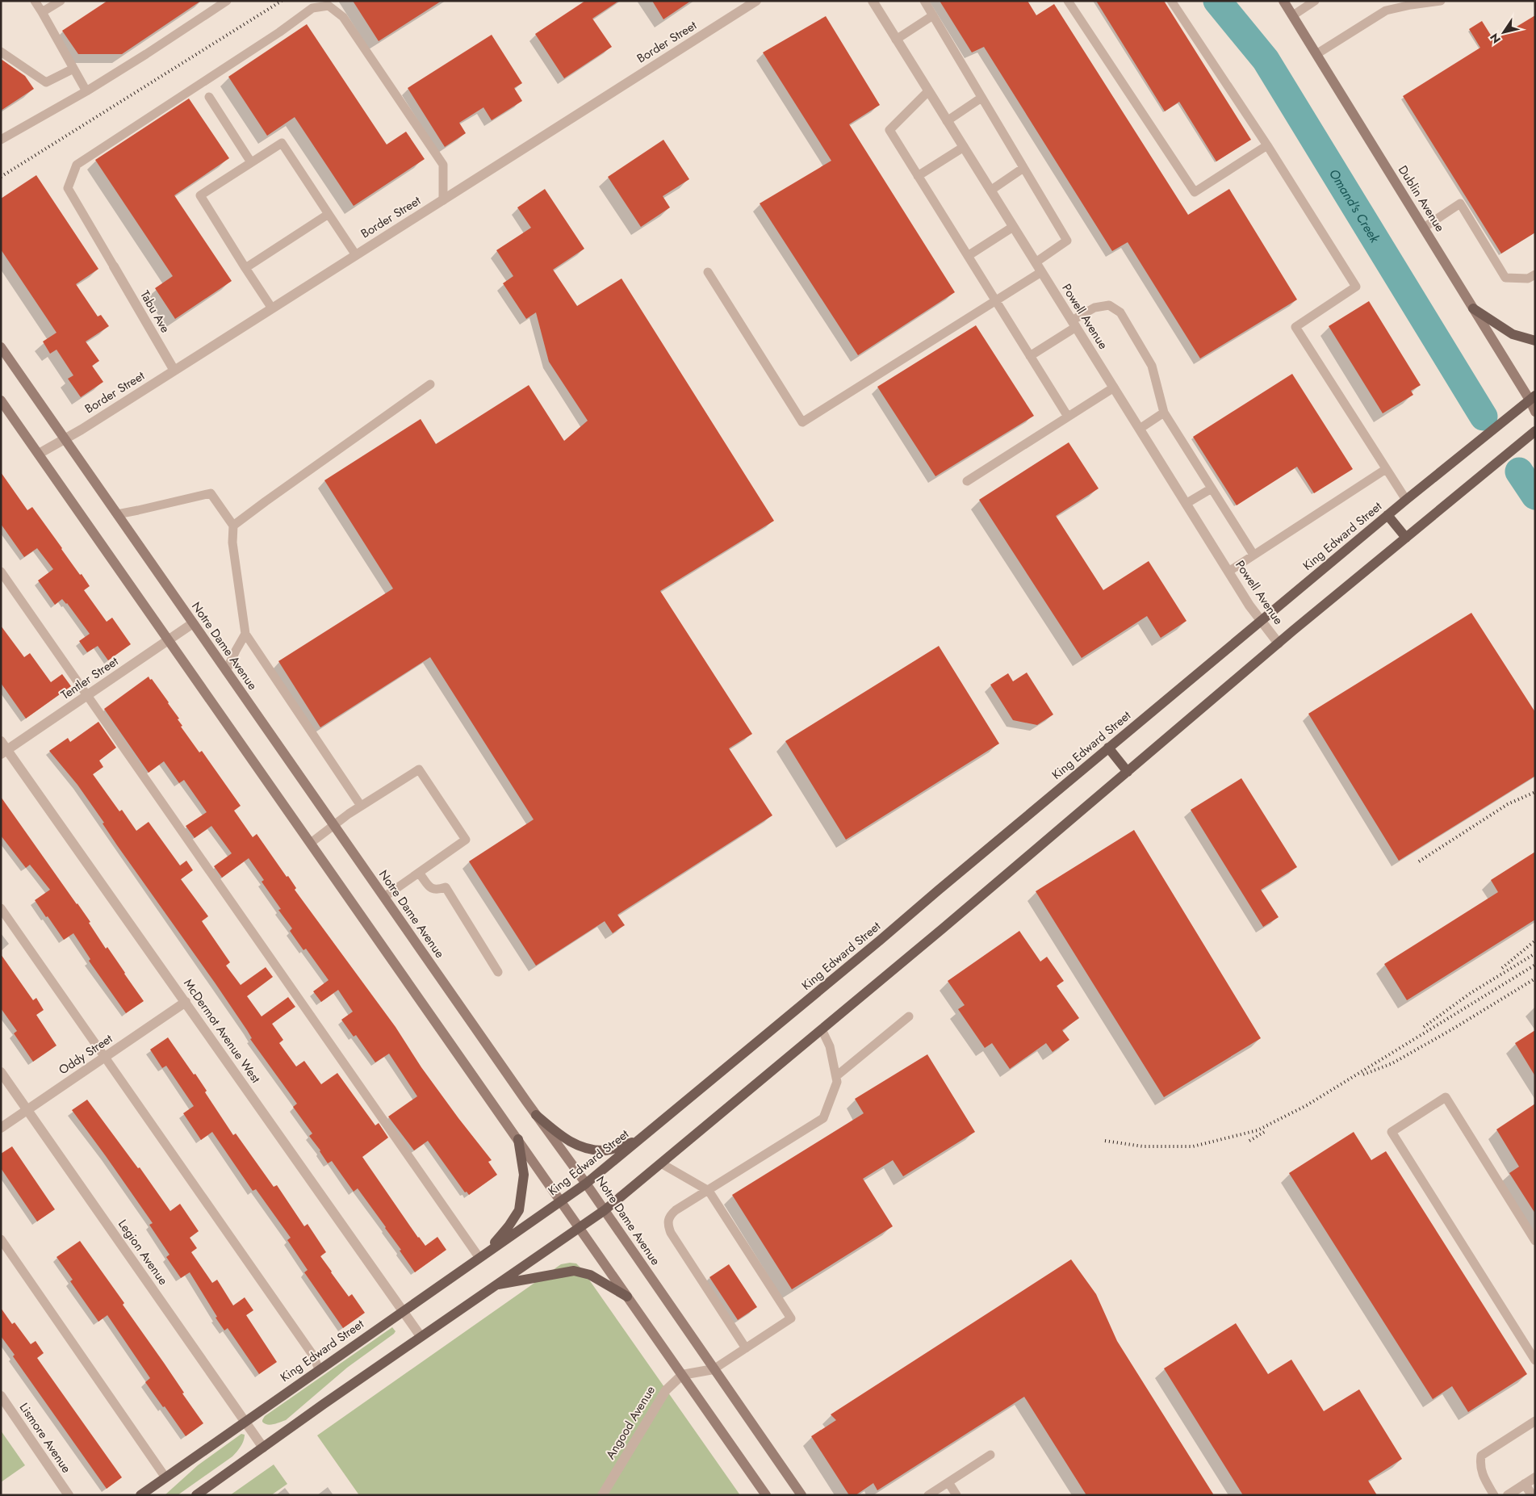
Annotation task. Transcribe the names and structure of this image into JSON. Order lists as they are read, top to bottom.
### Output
{
  "streets": {
    "main road": ["Dublin Avenue", "King Edward Street", "Notre Dame Avenue"],
    "street": [
      "Border Street",
      "Tabu Ave",
      "Powell Avenue",
      "Tentler Street",
      "McDermot Avenue West",
      "Oddy Street",
      "Legion Avenue",
      "Angood Avenue",
      "Lismore Avenue"
    ]
  },
  "crossings": [
    ["Border Street", "Tabu Ave"],
    ["Border Street", "Notre Dame Avenue"],
    ["Dublin Avenue", "King Edward Street"],
    ["Powell Avenue", "King Edward Street"],
    ["King Edward Street", "Notre Dame Avenue"],
    ["King Edward Street", "McDermot Avenue West"],
    ["King Edward Street", "Legion Avenue"],
    ["Notre Dame Avenue", "Tentler Street"],
    ["Tentler Street", "McDermot Avenue West"],
    ["McDermot Avenue West", "Oddy Street"],
    ["Oddy Street", "Legion Avenue"]
  ],
  "water": ["Omand's Creek"],
  "north": "bottom left"
}
